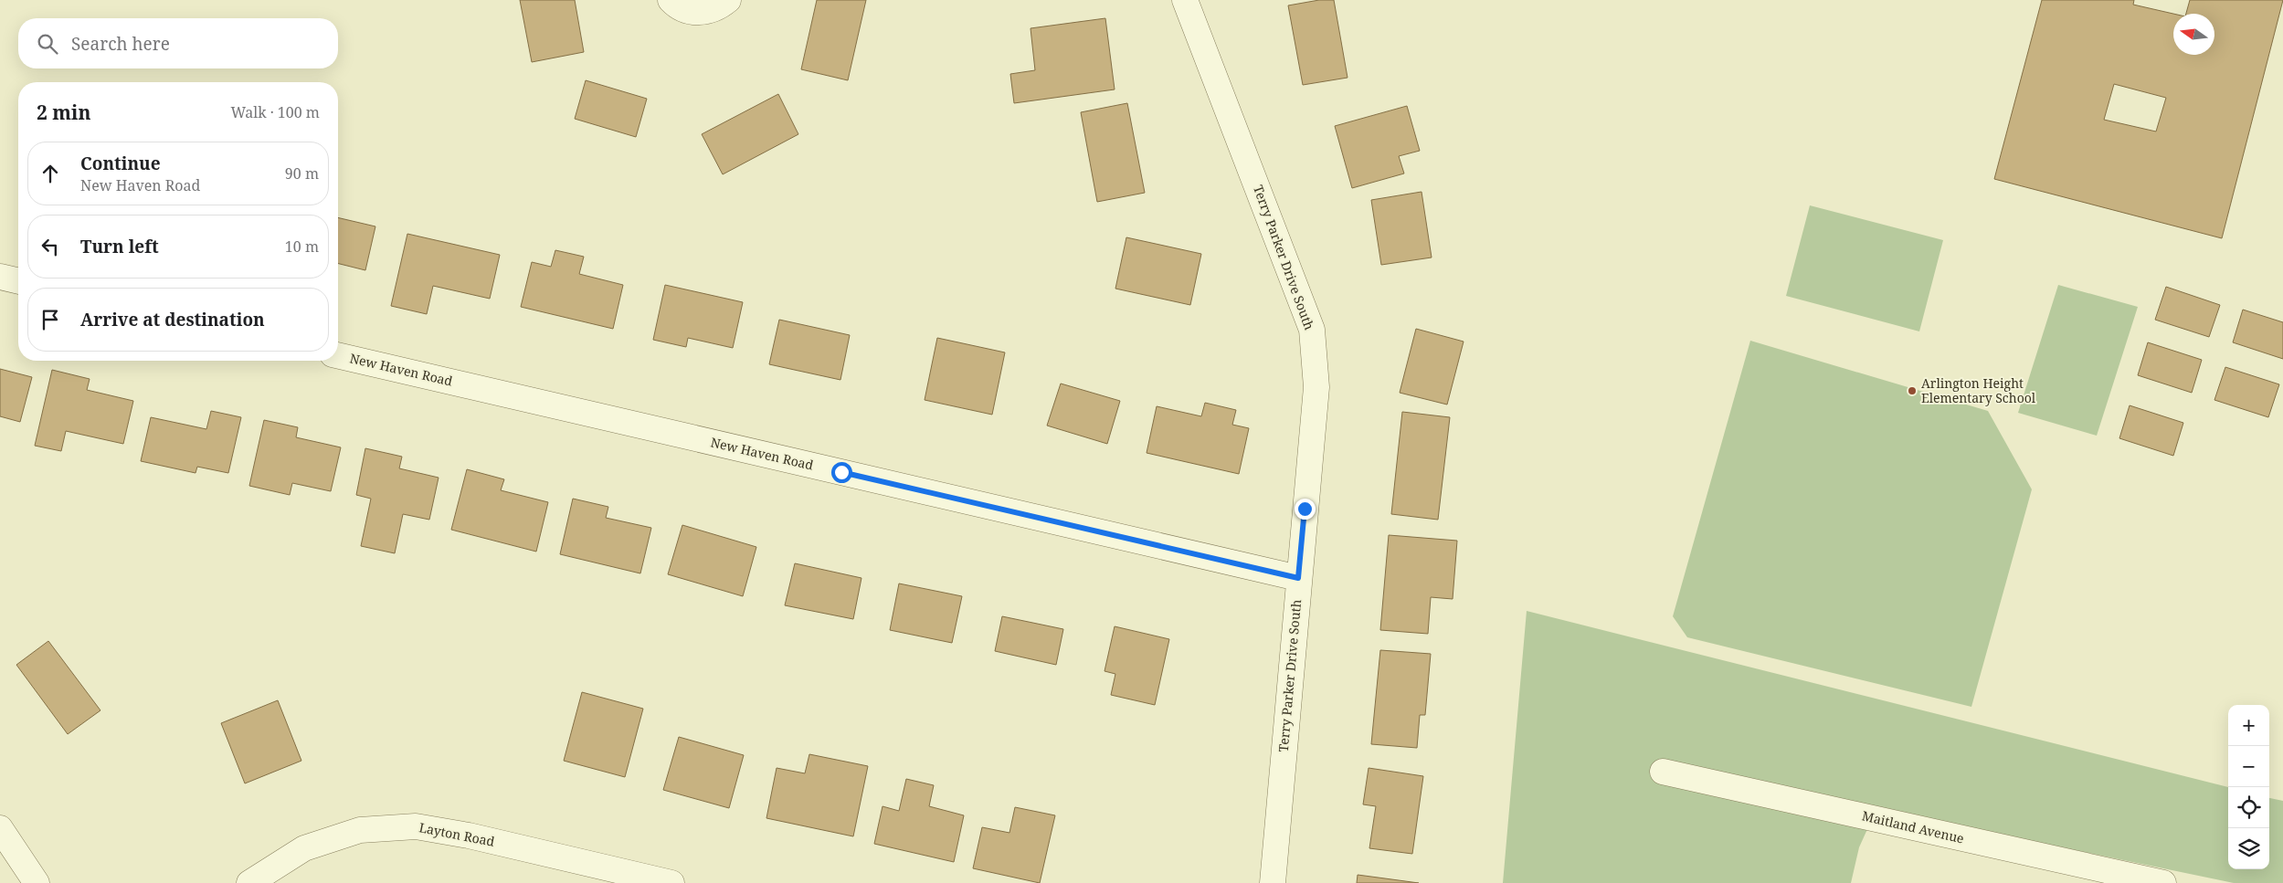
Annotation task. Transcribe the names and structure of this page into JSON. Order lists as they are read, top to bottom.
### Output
{
  "streets": {
    "street": [
      "Terry Parker Drive South",
      "New Haven Road",
      "Maitland Avenue",
      "Layton Road"
    ]
  },
  "crossings": [
    ["Terry Parker Drive South", "New Haven Road"]
  ],
  "places": ["Arlington Height Elementary School"],
  "north": "left",
  "page": {
    "search": "Search here",
    "heading": ["2 min", "Walk · 100 m"],
    "list": [
      ["Continue", "New Haven Road", "90 m"],
      ["Turn left", "10 m"],
      "Arrive at destination"
    ],
    "map_buttons": ["+", "−"]
  }
}
